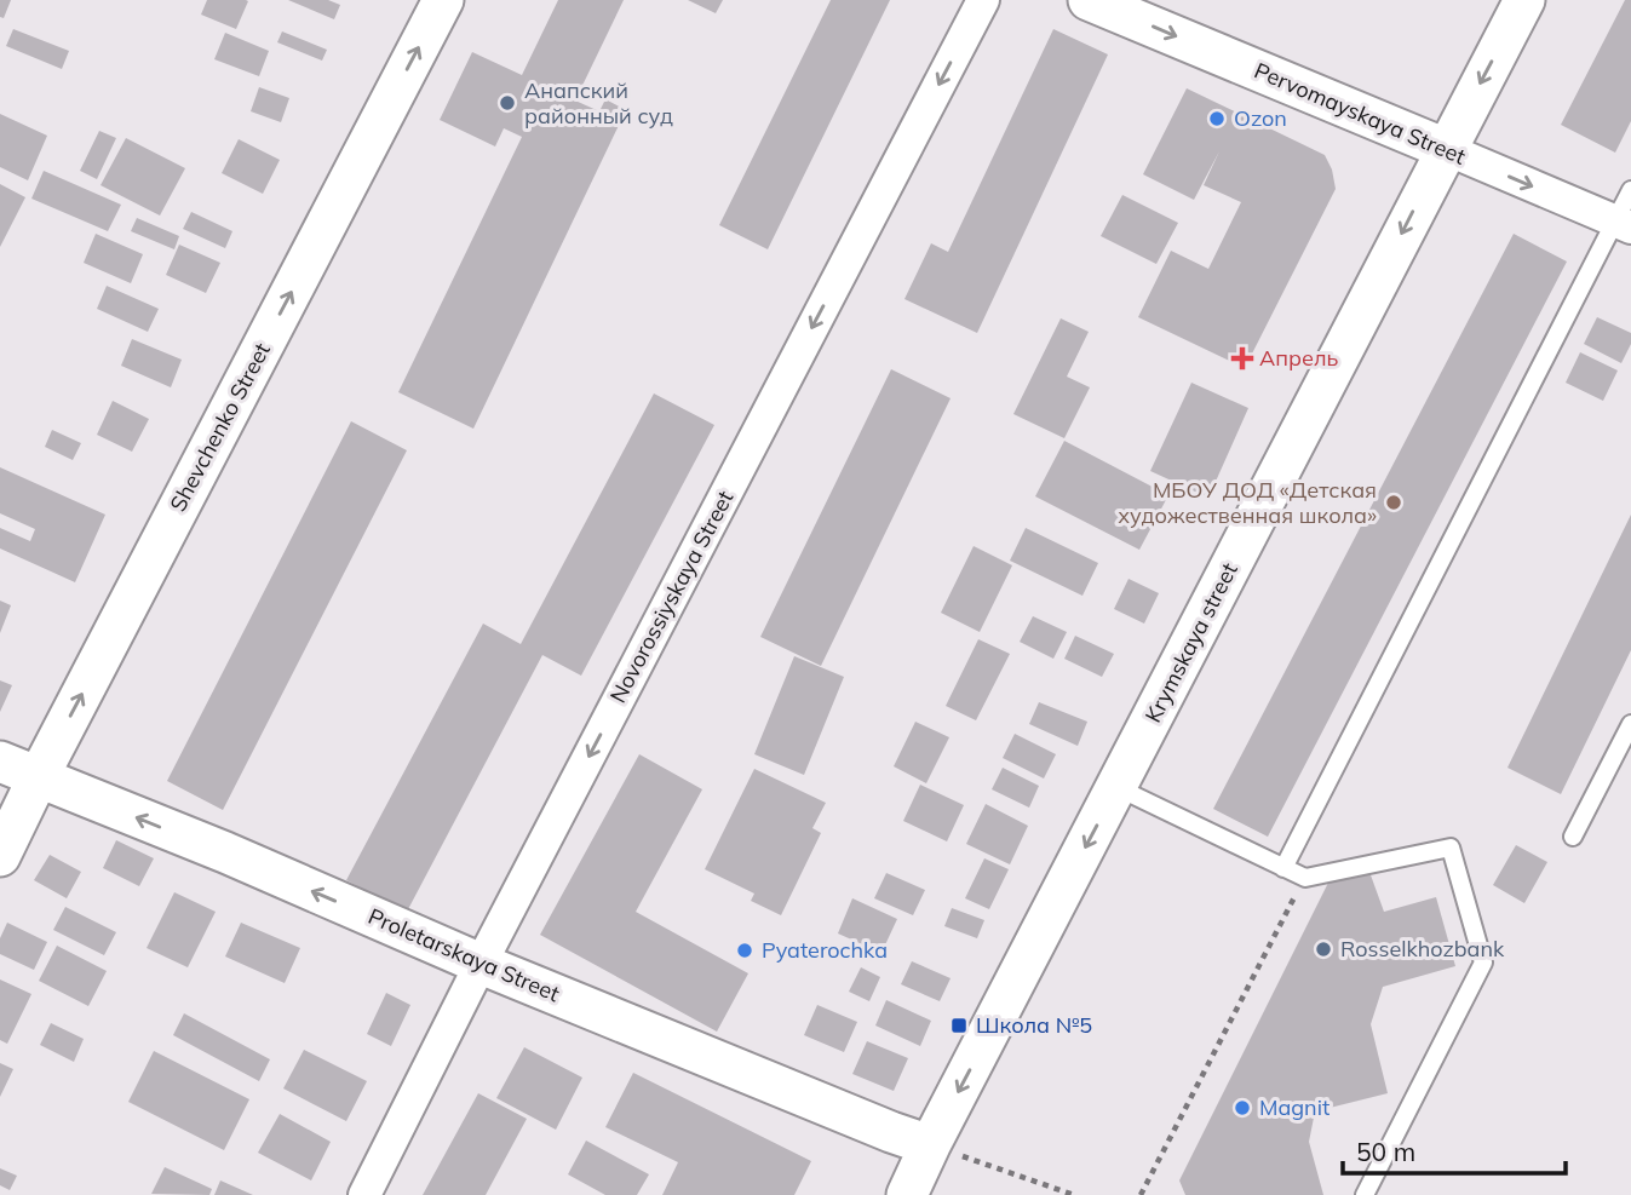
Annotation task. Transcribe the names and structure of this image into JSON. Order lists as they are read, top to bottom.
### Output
{
  "streets": {
    "street": [
      "Pervomayskaya Street",
      "Shevchenko Street",
      "Novorossiyskaya Street",
      "Krymskaya street",
      "Proletarskaya Street"
    ]
  },
  "crossings": [
    ["Pervomayskaya Street", "Krymskaya street"],
    ["Shevchenko Street", "Proletarskaya Street"],
    ["Novorossiyskaya Street", "Proletarskaya Street"],
    ["Krymskaya street", "Proletarskaya Street"]
  ],
  "one_way": [
    "Pervomayskaya Street",
    "Shevchenko Street",
    "Novorossiyskaya Street",
    "Krymskaya street",
    "Proletarskaya Street"
  ],
  "places": {
    "other": [
      "Анапский районный суд",
      "Ozon",
      "МБОУ ДОД «Детская художественная школа»",
      "Rosselkhozbank",
      "Pyaterochka",
      "Magnit"
    ],
    "health": ["Апрель"],
    "transit": ["Школа №5"]
  },
  "scale_bar": "50 m"
}
